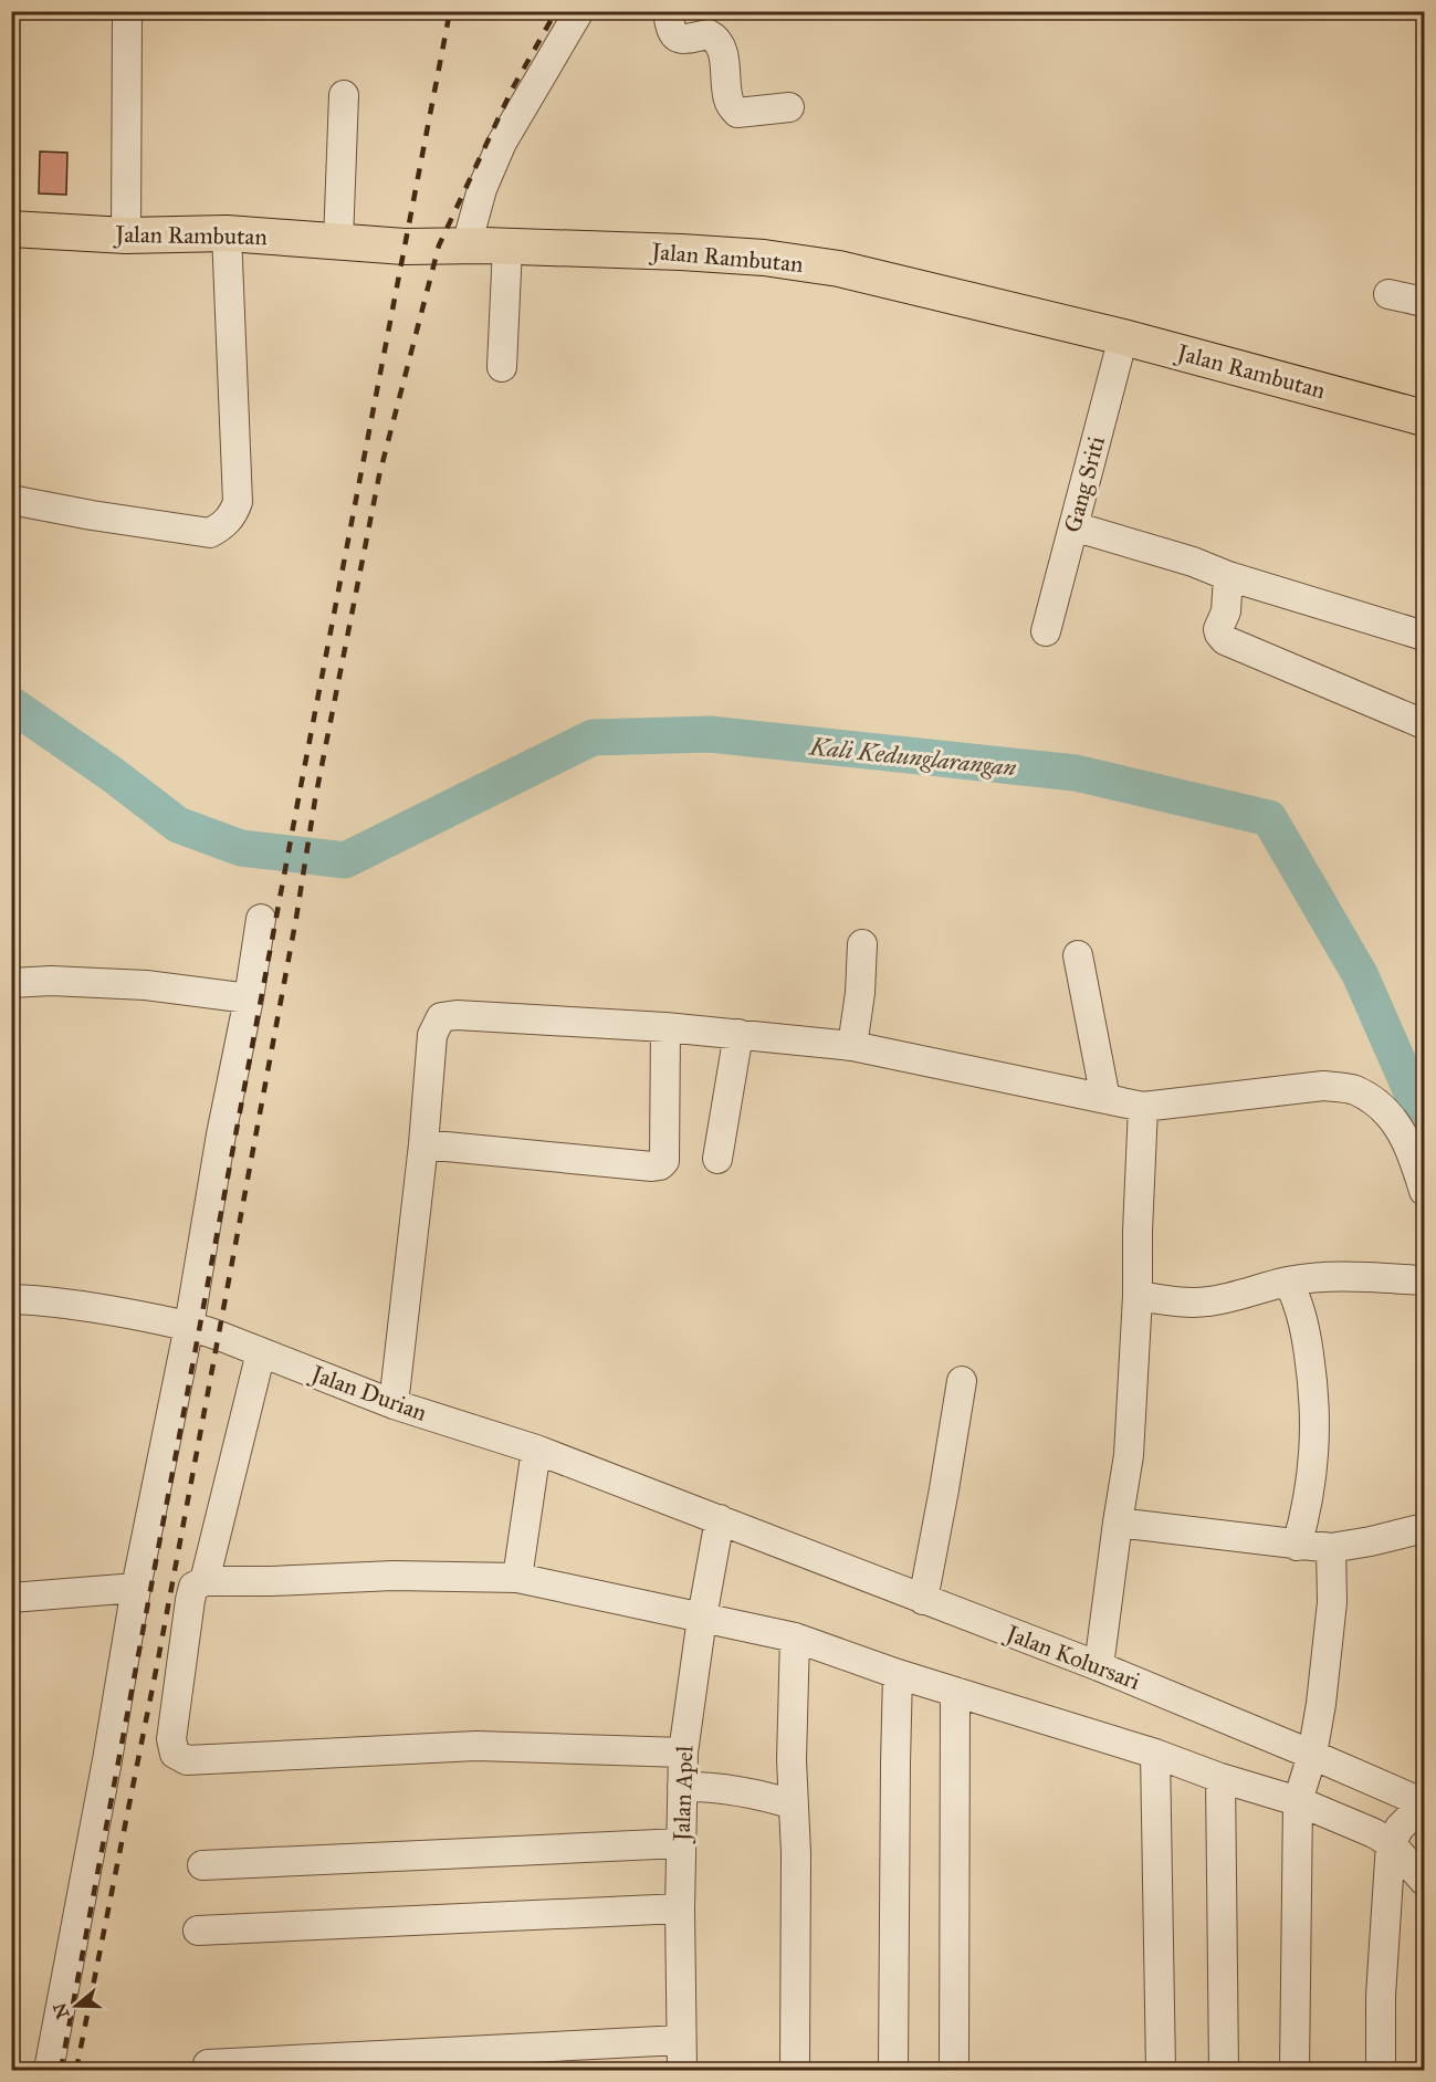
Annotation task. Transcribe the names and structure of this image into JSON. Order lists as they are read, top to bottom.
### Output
{
  "streets": {
    "main road": ["Jalan Rambutan"],
    "street": [
      "Gang Sriti",
      "Jalan Durian",
      "Jalan Kolursari",
      "Jalan Apel"
    ]
  },
  "crossings": [
    ["Jalan Rambutan", "Gang Sriti"],
    ["Jalan Durian", "Jalan Kolursari"],
    ["Jalan Durian", "Jalan Apel"],
    ["Jalan Kolursari", "Jalan Apel"]
  ],
  "water": ["Kali Kedunglarangan"],
  "north": "left"
}
